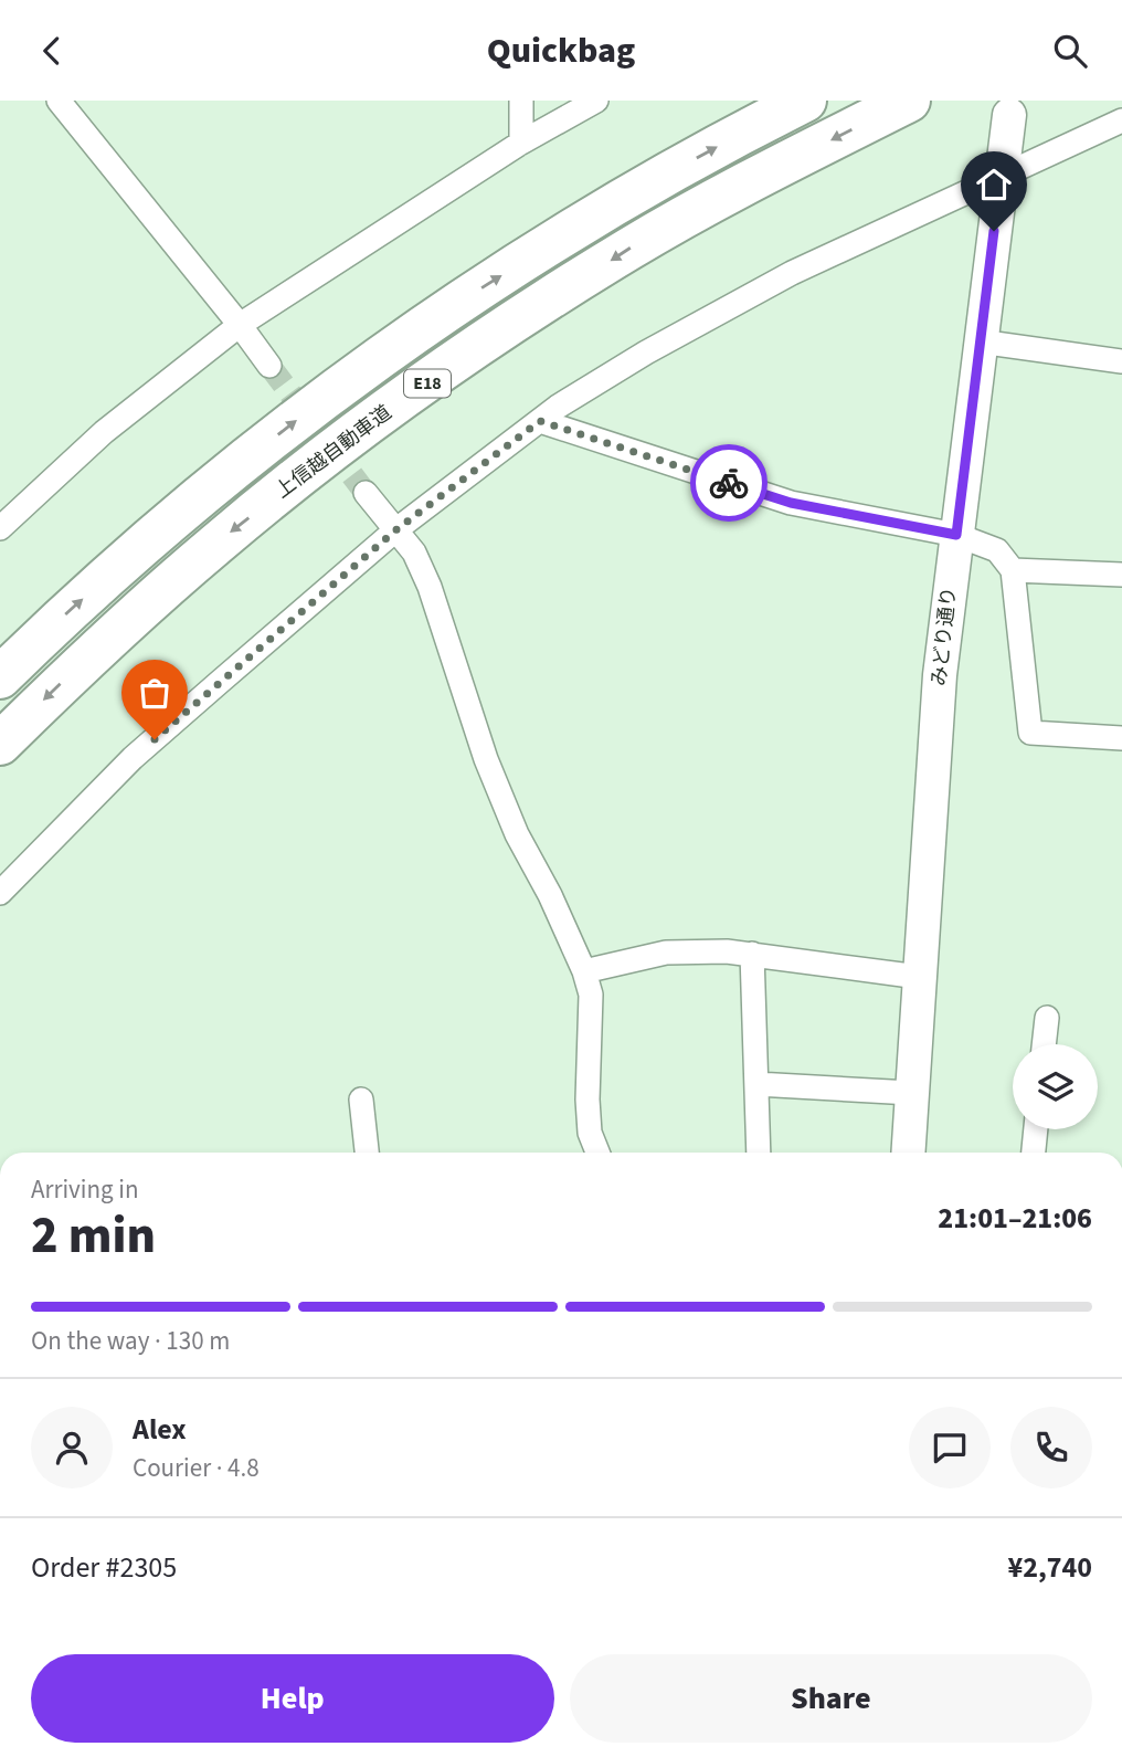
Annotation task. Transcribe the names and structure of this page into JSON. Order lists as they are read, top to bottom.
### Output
{
  "streets": {
    "highway": ["E18", "上信越自動車道"],
    "street": ["みどり通り"]
  },
  "page": {
    "header": "Quickbag",
    "heading": ["2 min", "Arriving in", "21:01–21:06"],
    "panel": [
      "Alex",
      "Courier · 4.8",
      "Order #2305",
      "¥2,740"
    ],
    "bar": "On the way · 130 m",
    "buttons": ["Help", "Share"]
  }
}
